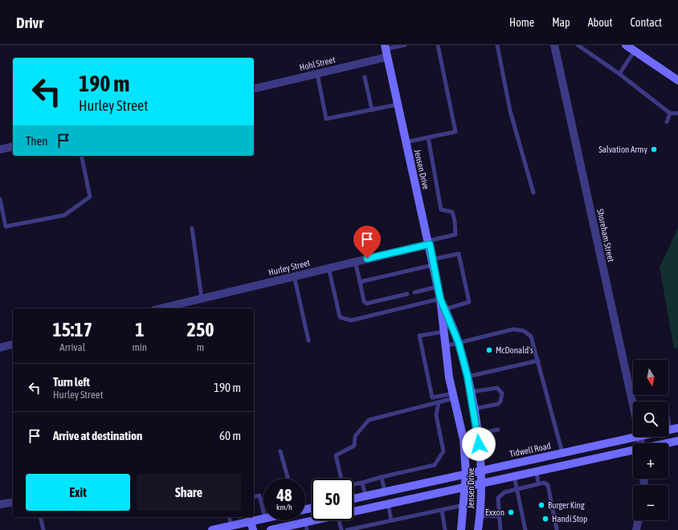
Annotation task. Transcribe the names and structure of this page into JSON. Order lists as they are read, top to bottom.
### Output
{
  "streets": {
    "main road": ["Jensen Drive", "Tidwell Road"],
    "street": ["Hohl Street", "Shoreham Street", "Hurley Street"]
  },
  "crossings": [
    ["Hohl Street", "Jensen Drive"],
    ["Jensen Drive", "Hurley Street"],
    ["Jensen Drive", "Tidwell Road"]
  ],
  "places": [
    "Salvation Army",
    "McDonald's",
    "Burger King",
    "Exxon",
    "Handi Stop"
  ],
  "north": "bottom",
  "page": {
    "header": "Drivr",
    "nav": [
      "Home",
      "Map",
      "About",
      "Contact"
    ],
    "turn": ["190 m", "Hurley Street"],
    "then": "Then",
    "eta": [
      "15:17",
      "Arrival",
      "1",
      "min",
      "250",
      "m"
    ],
    "map_buttons": ["+", "−"],
    "list": [
      {
        "name": "Turn left",
        "note": "Hurley Street",
        "value": "190 m"
      },
      {
        "name": "Arrive at destination",
        "value": "60 m"
      }
    ],
    "buttons": ["Exit", "Share"],
    "speed": "48 km/h",
    "limit": "50"
  }
}
